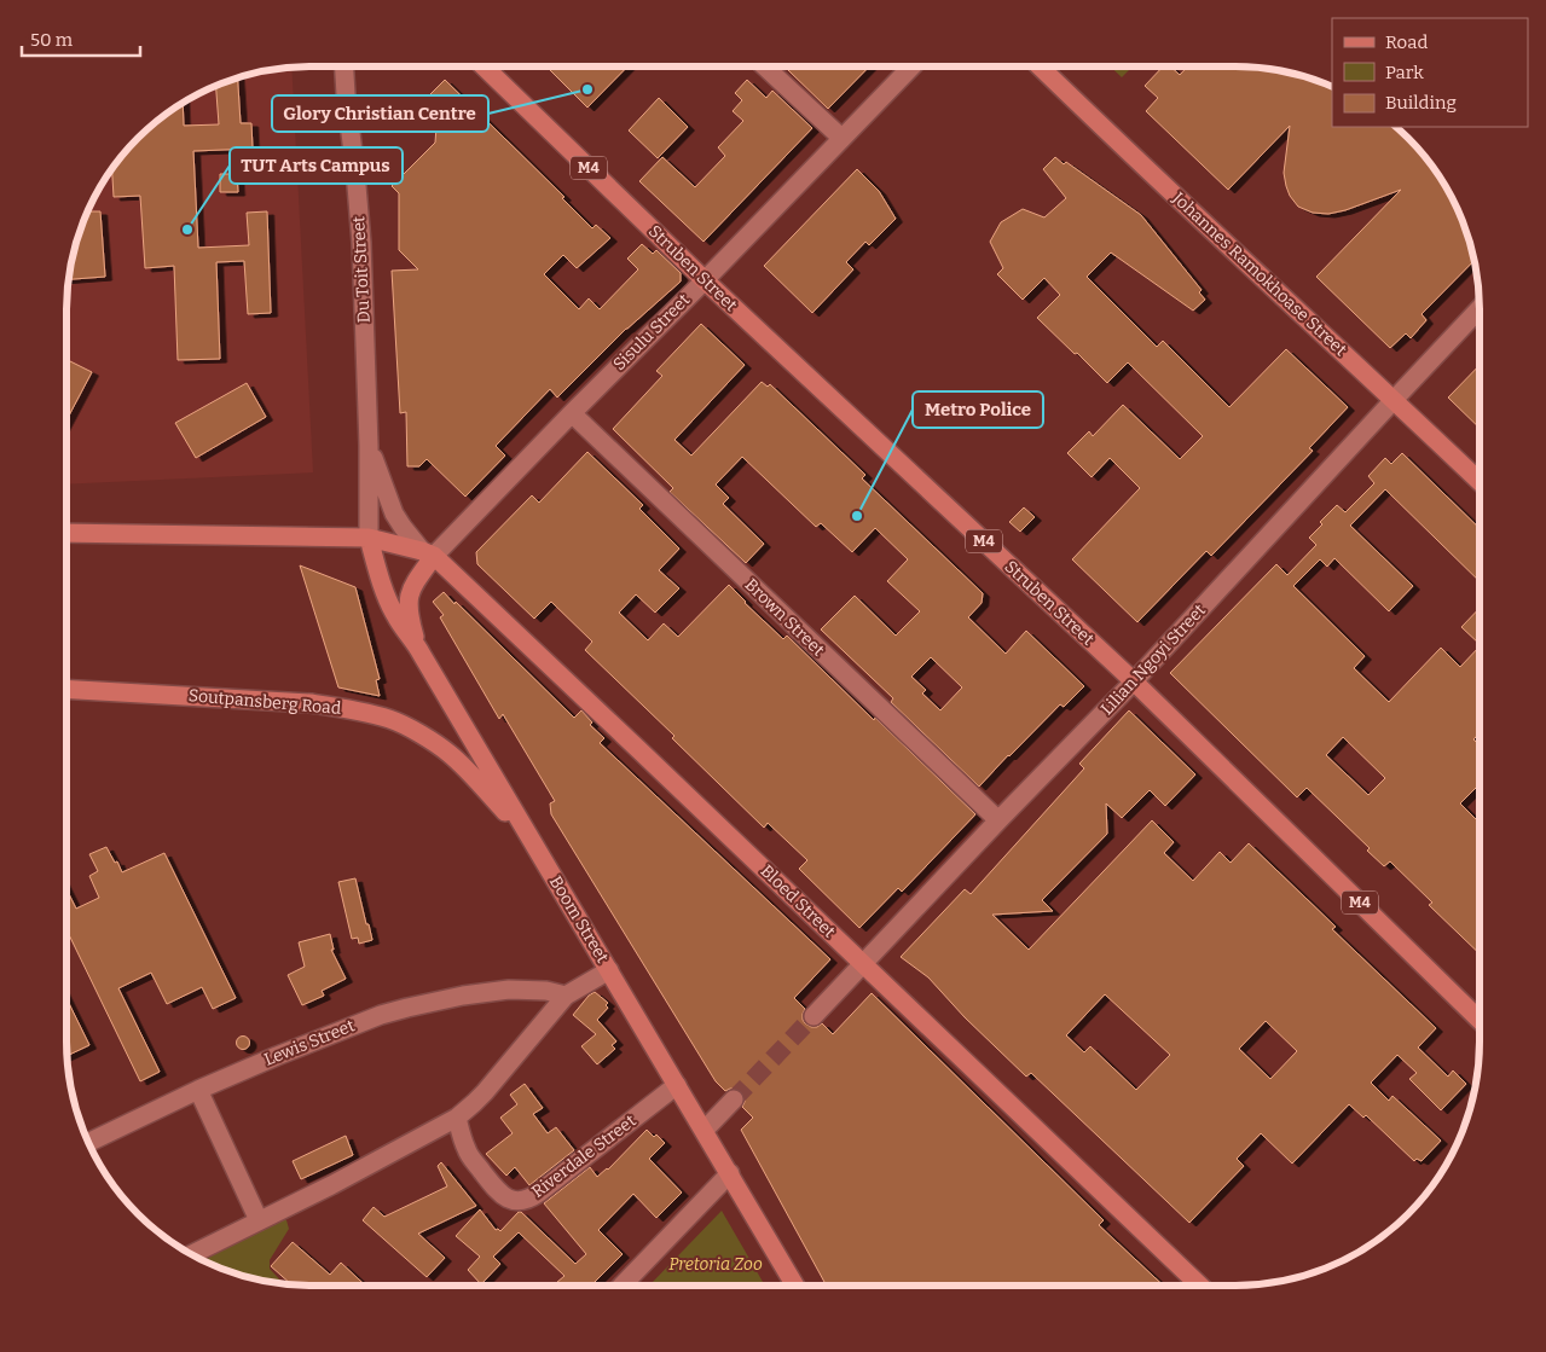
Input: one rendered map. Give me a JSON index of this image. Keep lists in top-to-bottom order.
{
  "streets": {
    "main road": [
      "M4",
      "Struben Street",
      "Johannes Ramokhoase Street",
      "Soutpansberg Road",
      "Bloed Street",
      "Boom Street"
    ],
    "street": [
      "Du Toit Street",
      "Sisulu Street",
      "Brown Street",
      "Lilian Ngoyi Street",
      "Lewis Street",
      "Riverdale Street"
    ]
  },
  "crossings": [
    ["Struben Street", "Sisulu Street"],
    ["Struben Street", "Lilian Ngoyi Street"],
    ["Du Toit Street", "Sisulu Street"],
    ["Du Toit Street", "Bloed Street"],
    ["Du Toit Street", "Boom Street"],
    ["Johannes Ramokhoase Street", "Lilian Ngoyi Street"],
    ["Sisulu Street", "Brown Street"],
    ["Sisulu Street", "Bloed Street"],
    ["Brown Street", "Lilian Ngoyi Street"],
    ["Lilian Ngoyi Street", "Bloed Street"],
    ["Soutpansberg Road", "Boom Street"],
    ["Bloed Street", "Boom Street"],
    ["Boom Street", "Riverdale Street"]
  ],
  "parks": ["Pretoria Zoo"],
  "places": ["Glory Christian Centre", "TUT Arts Campus", "Metro Police"],
  "legend": ["Road", "Park", "Building"],
  "scale_bar": "50 m"
}
